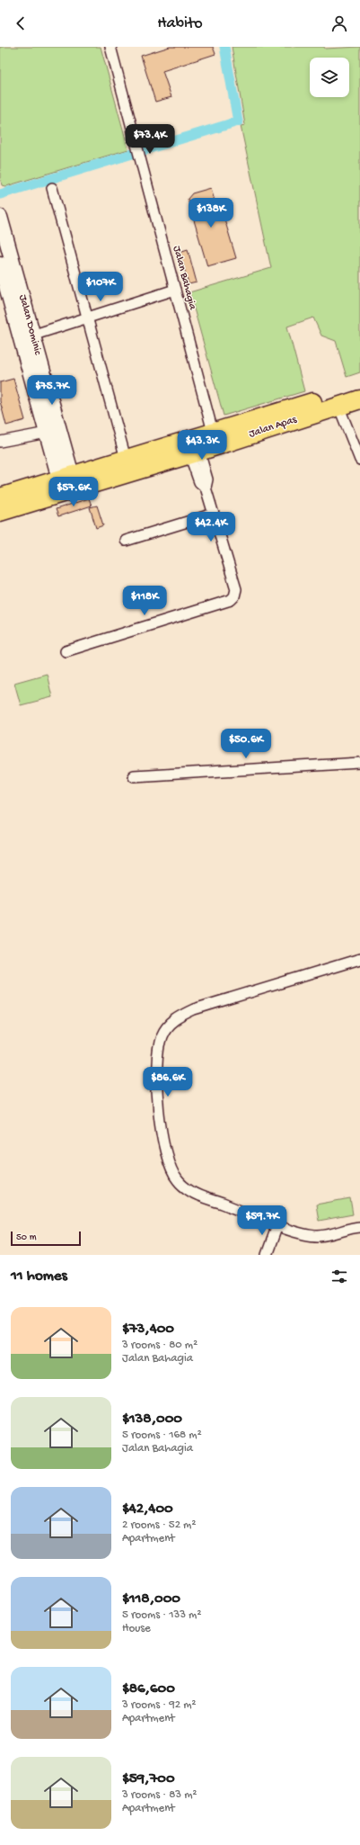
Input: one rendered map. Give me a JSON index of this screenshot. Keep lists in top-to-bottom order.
{
  "streets": {
    "highway": ["Jalan Apas"],
    "street": ["Jalan Bahagia", "Jalan Dominic"]
  },
  "crossings": [
    ["Jalan Bahagia", "Jalan Apas"],
    ["Jalan Dominic", "Jalan Apas"]
  ],
  "scale_bar": "50 m",
  "page": {
    "header": "Habito",
    "price": [
      "$73.4K",
      "$138K",
      "$107K",
      "$75.7K",
      "$43.3K",
      "$57.6K",
      "$42.4K",
      "$118K",
      "$50.6K",
      "$86.6K",
      "$59.7K"
    ],
    "scale": "50 m",
    "heading": "11 homes",
    "list": [
      {
        "name": "$73,400",
        "note": "3 rooms · 80 m² · Jalan Bahagia"
      },
      {
        "name": "$138,000",
        "note": "5 rooms · 168 m² · Jalan Bahagia"
      },
      {
        "name": "$42,400",
        "note": "2 rooms · 52 m² · Apartment"
      },
      {
        "name": "$118,000",
        "note": "5 rooms · 133 m² · House"
      },
      {
        "name": "$86,600",
        "note": "3 rooms · 92 m² · Apartment"
      },
      {
        "name": "$59,700",
        "note": "3 rooms · 83 m² · Apartment"
      }
    ]
  }
}
